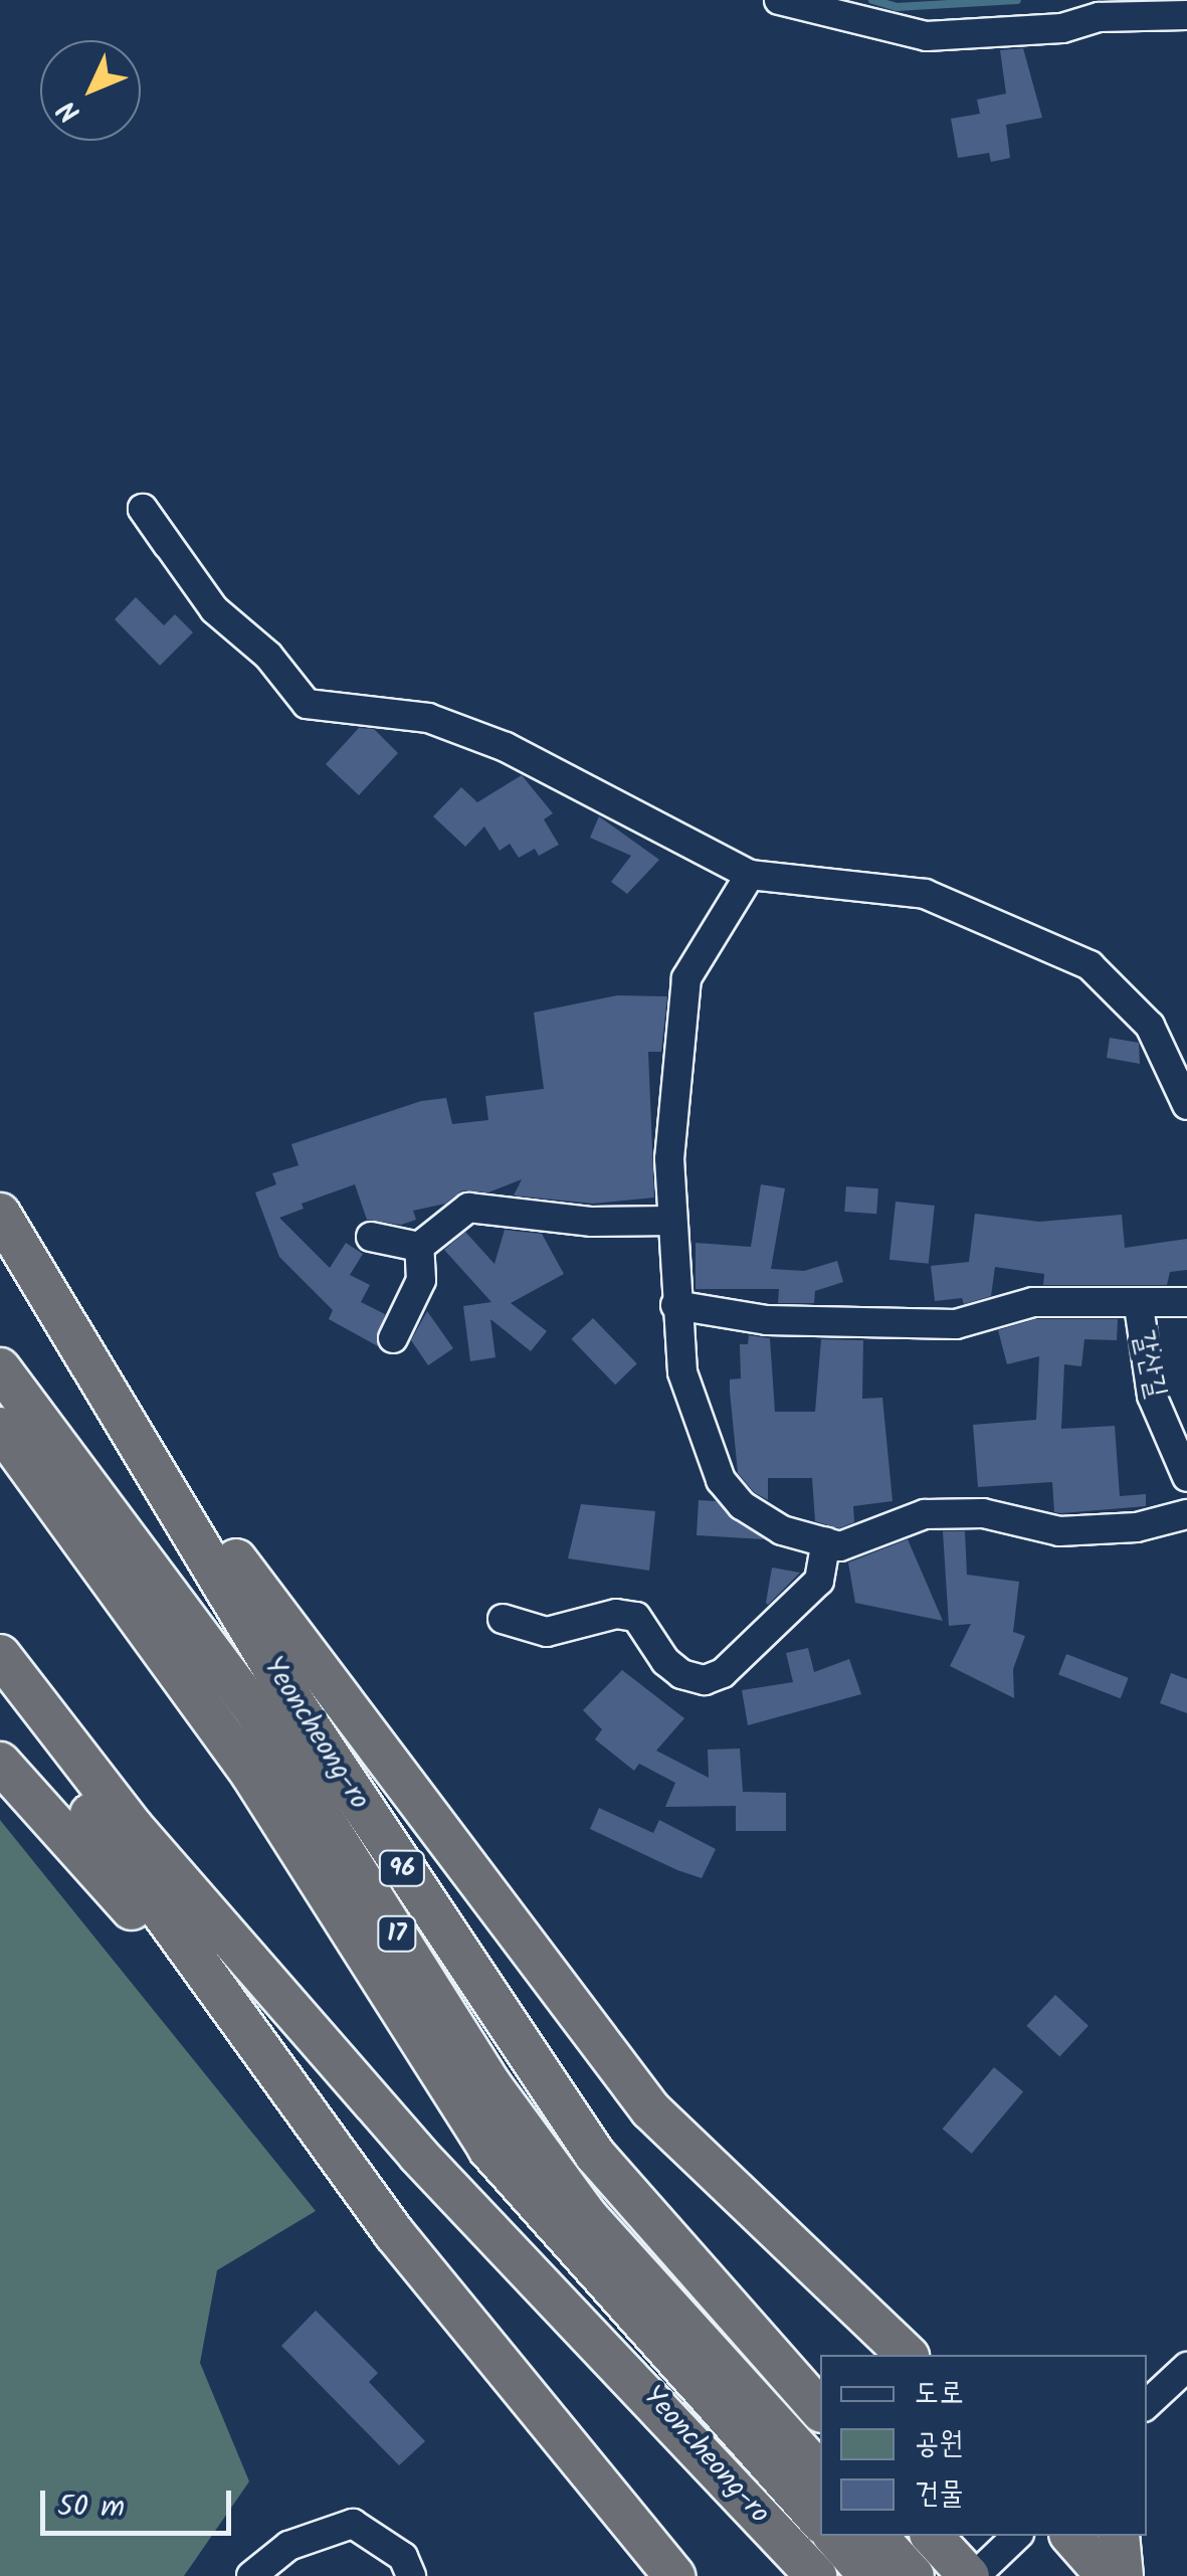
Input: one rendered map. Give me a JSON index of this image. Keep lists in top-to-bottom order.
{
  "streets": {
    "highway": ["Yeoncheong-ro", "96", "17"],
    "street": ["갈산길"]
  },
  "legend": ["도로", "공원", "건물"],
  "scale_bar": "50 m",
  "north": "bottom left"
}
